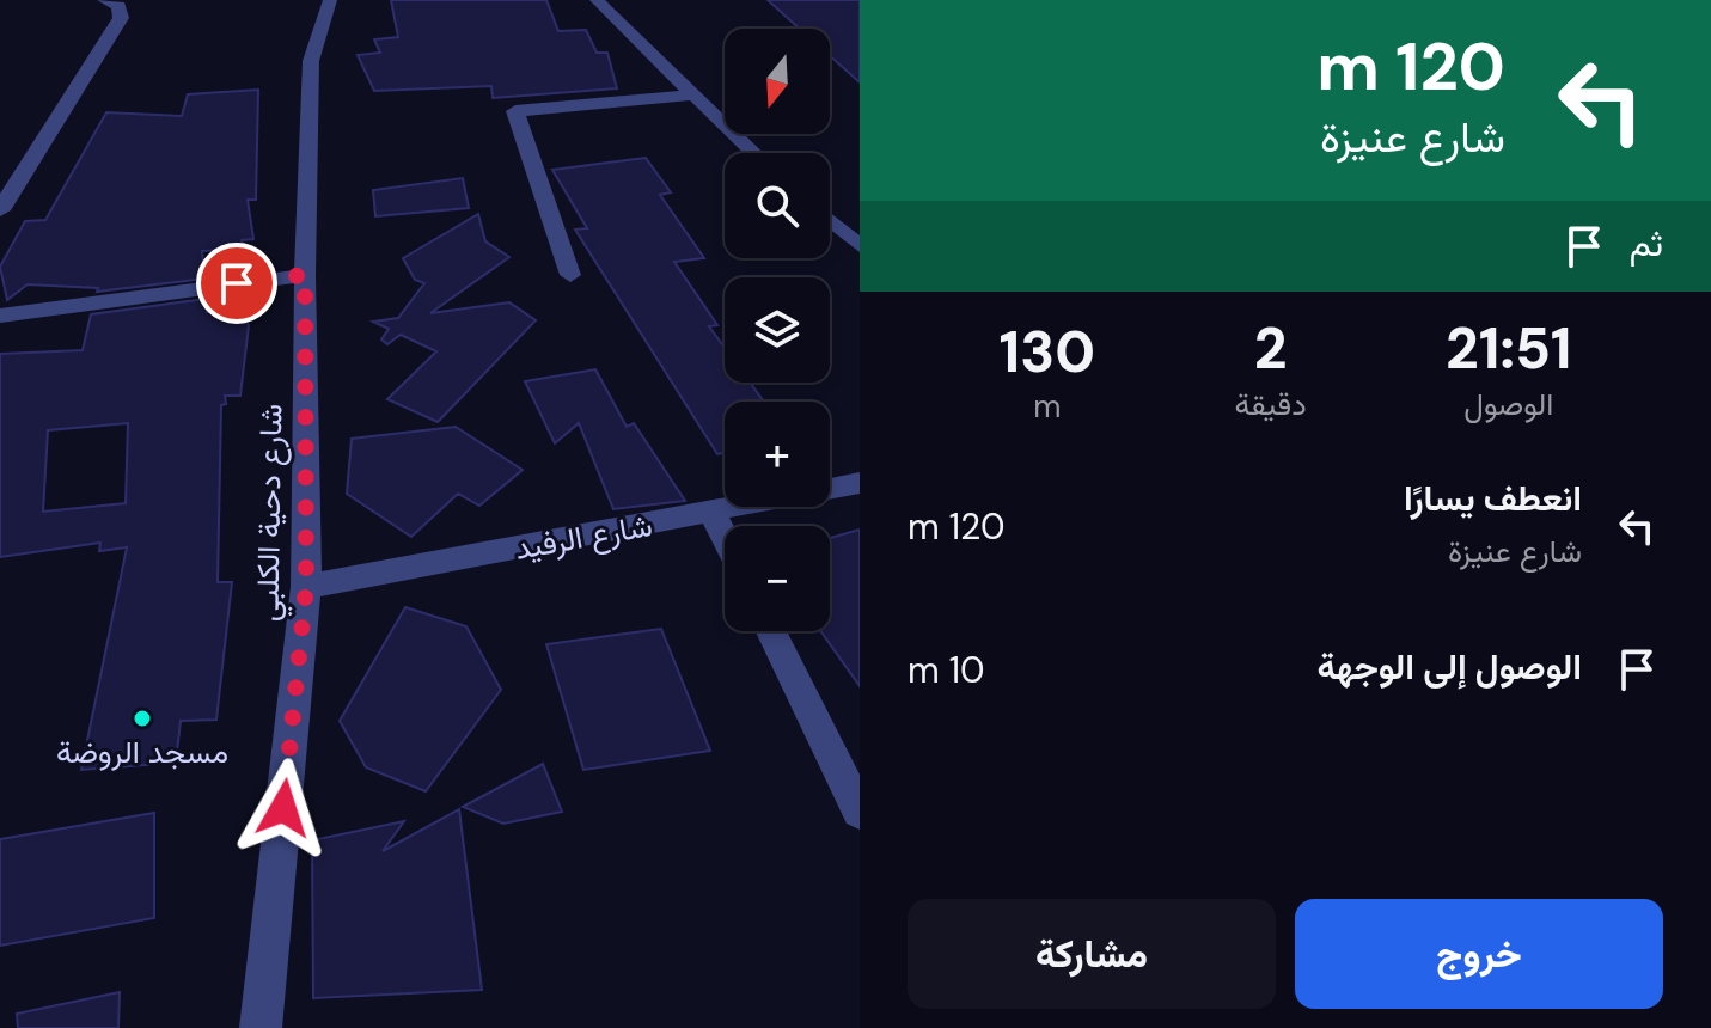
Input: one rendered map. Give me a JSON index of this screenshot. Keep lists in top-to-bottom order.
{
  "streets": {
    "street": ["شارع دحية الكلبي", "شارع الرفيد"]
  },
  "crossings": [
    ["شارع دحية الكلبي", "شارع الرفيد"]
  ],
  "places": ["مسجد الروضة"],
  "north": "bottom",
  "page": {
    "turn": ["120 m", "شارع عنيزة"],
    "map_buttons": ["+", "−"],
    "then": "ثم",
    "eta": [
      "21:51",
      "الوصول",
      "2",
      "دقيقة",
      "130",
      "m"
    ],
    "list": [
      {
        "name": "انعطف يسارًا",
        "note": "شارع عنيزة",
        "value": "120 m"
      },
      {
        "name": "الوصول إلى الوجهة",
        "value": "10 m"
      }
    ],
    "buttons": ["خروج", "مشاركة"]
  }
}
